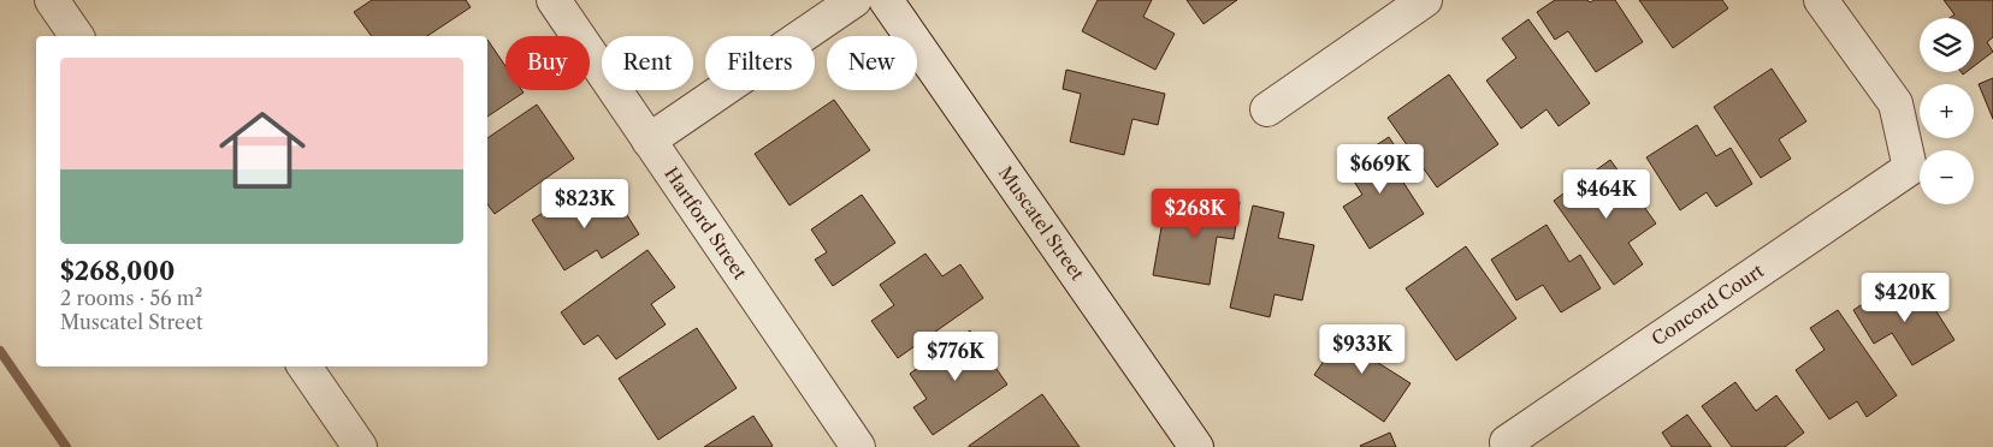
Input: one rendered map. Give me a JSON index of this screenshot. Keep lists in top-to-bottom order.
{
  "streets": {
    "street": ["Hartford Street", "Muscatel Street", "Concord Court"]
  },
  "page": {
    "map_buttons": ["+", "−"],
    "chip": [
      "Buy",
      "Rent",
      "Filters",
      "New"
    ],
    "list": [
      {
        "name": "$268,000",
        "note": "2 rooms · 56 m² · Muscatel Street"
      }
    ],
    "price": [
      "$669K",
      "$464K",
      "$823K",
      "$268K",
      "$420K",
      "$933K",
      "$776K"
    ]
  }
}
